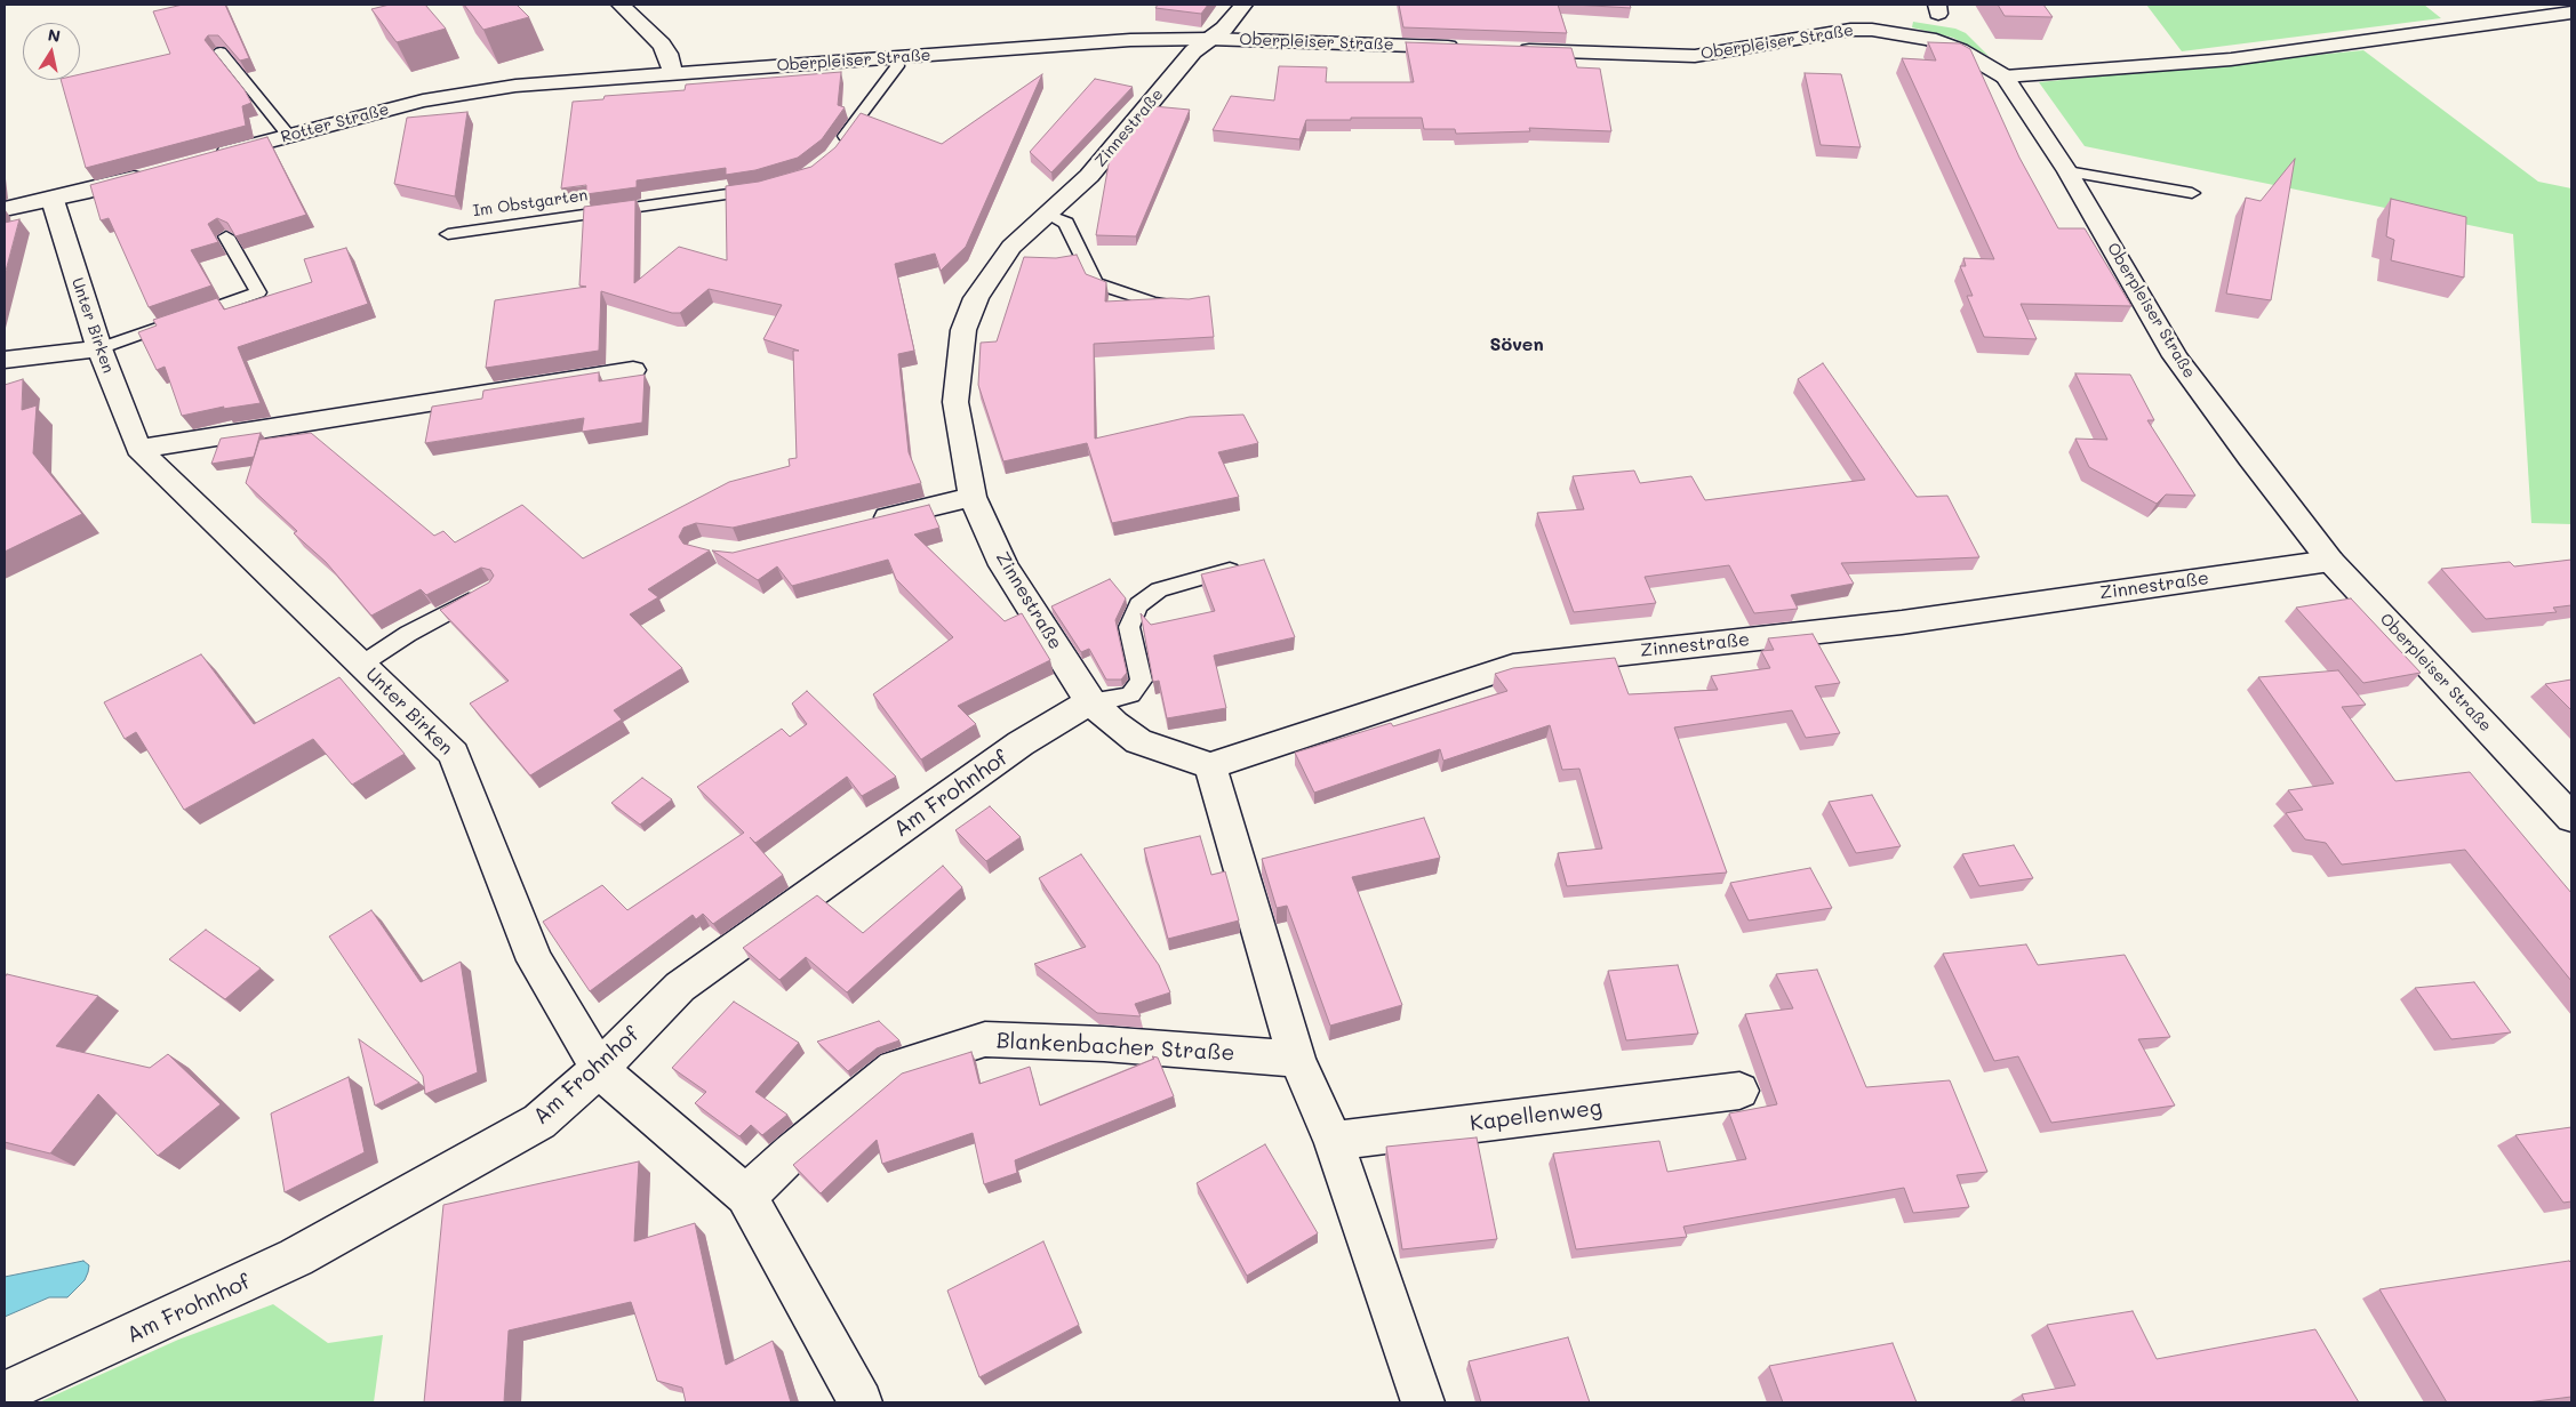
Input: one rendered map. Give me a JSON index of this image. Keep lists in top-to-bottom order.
{
  "streets": {
    "street": [
      "Oberpleiser Straße",
      "Rotter Straße",
      "Zinnestraße",
      "Unter Birken",
      "Am Frohnhof",
      "Blankenbacher Straße",
      "Kapellenweg"
    ],
    "lane": ["Im Obstgarten"]
  },
  "crossings": [
    ["Oberpleiser Straße", "Rotter Straße"],
    ["Oberpleiser Straße", "Zinnestraße"],
    ["Zinnestraße", "Am Frohnhof"],
    ["Unter Birken", "Am Frohnhof"]
  ],
  "districts": ["Söven"],
  "north": "top"
}
